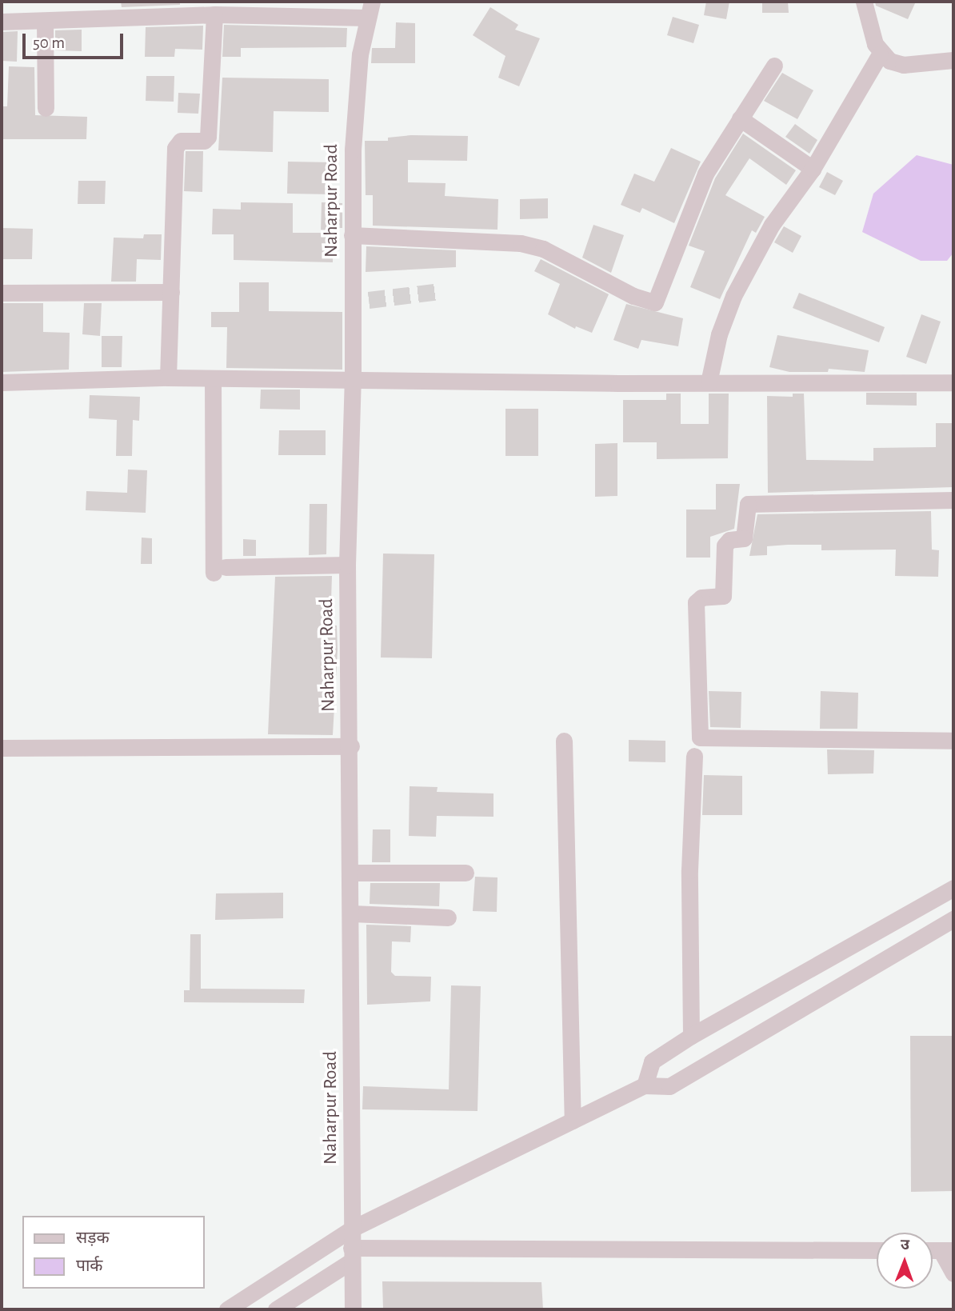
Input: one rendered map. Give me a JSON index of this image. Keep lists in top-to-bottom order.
{
  "streets": {
    "street": ["Naharpur Road"]
  },
  "legend": ["सड़क", "पार्क"],
  "scale_bar": "50 m",
  "north": "top"
}
